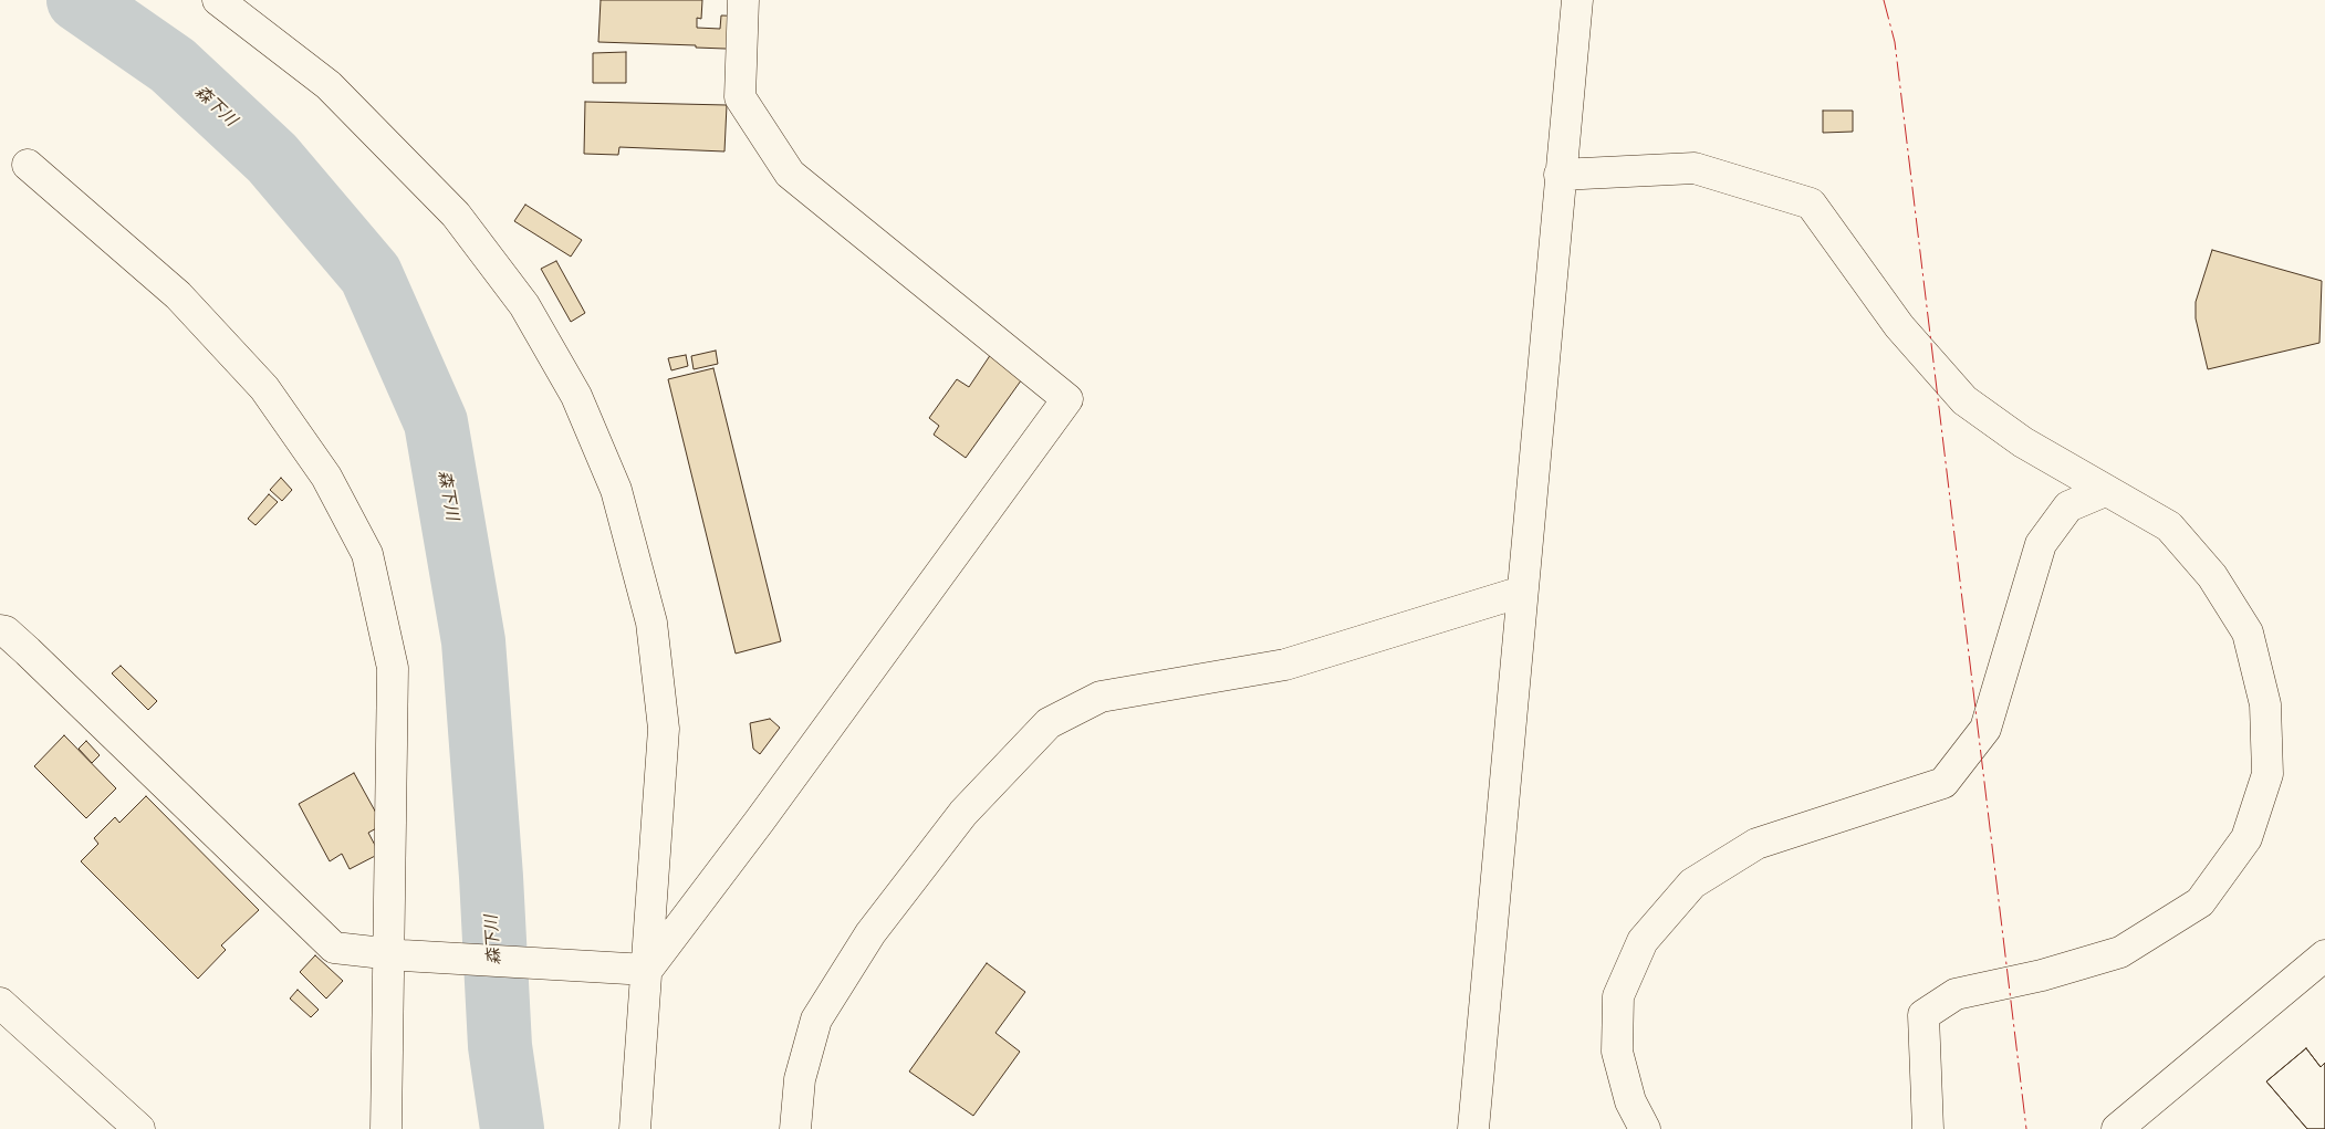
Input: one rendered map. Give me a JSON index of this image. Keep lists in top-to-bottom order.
{
  "water": ["森下川"]
}
